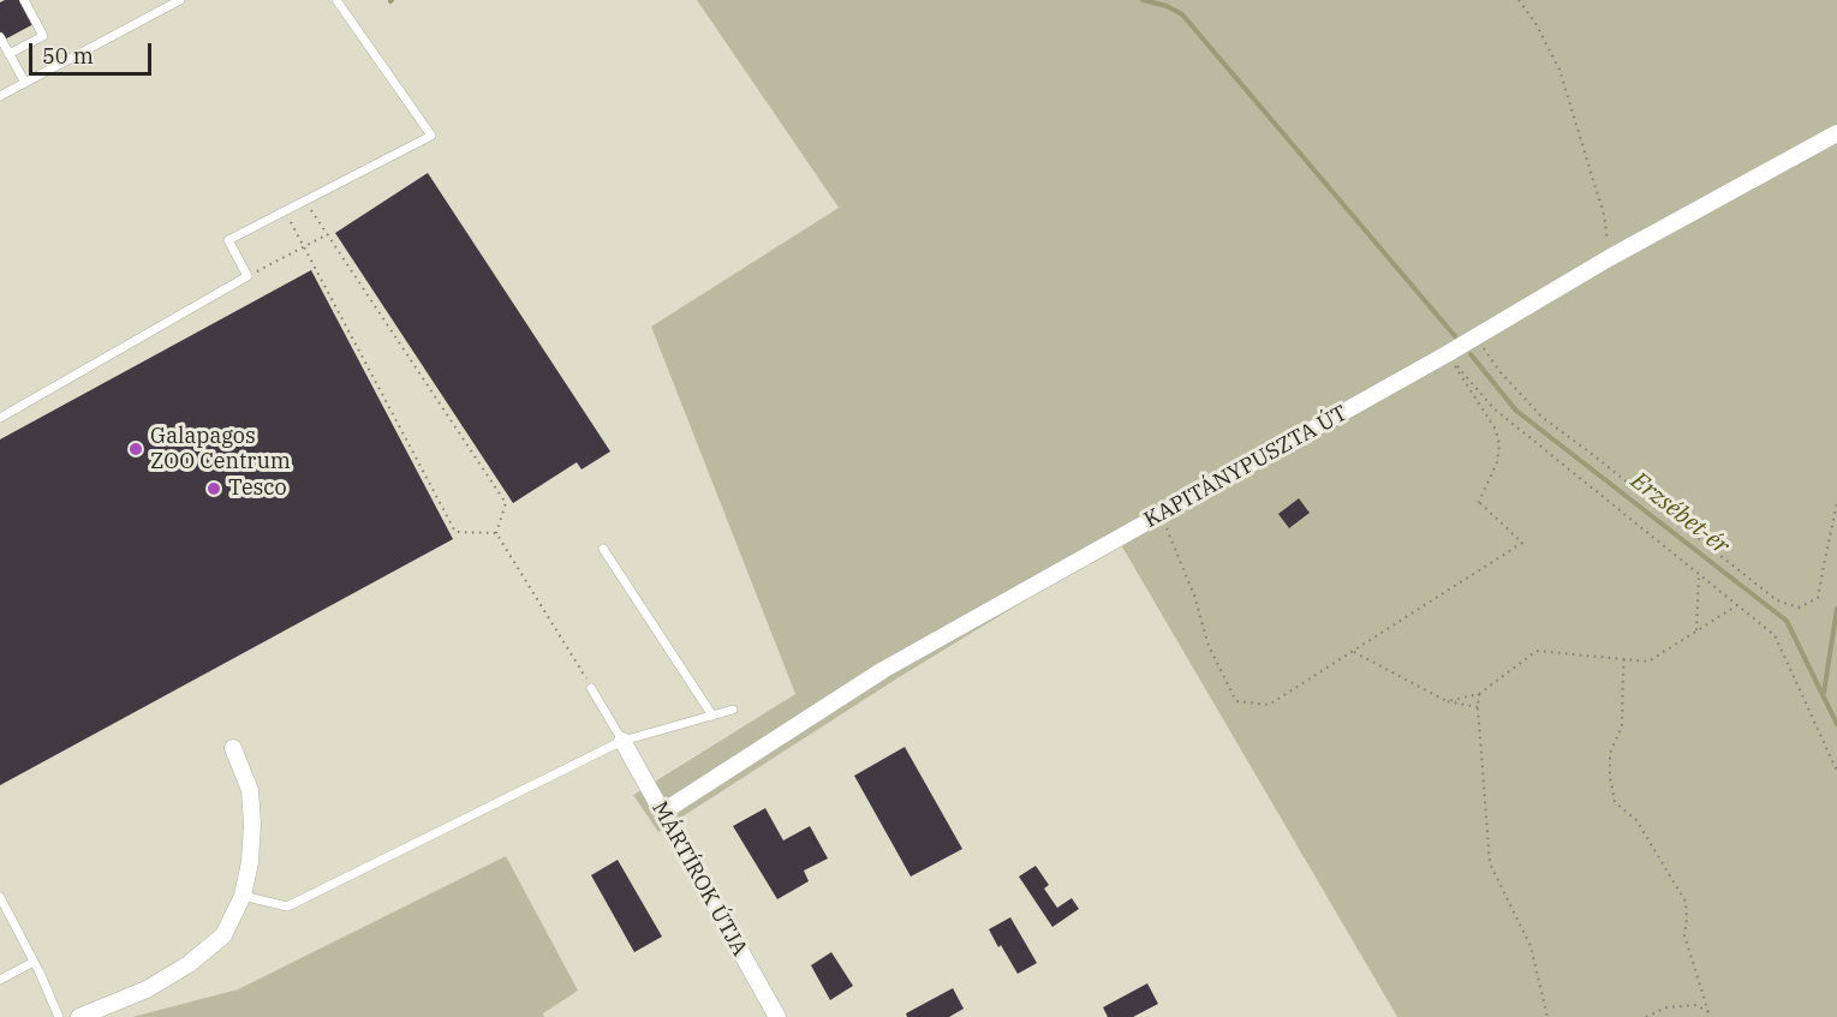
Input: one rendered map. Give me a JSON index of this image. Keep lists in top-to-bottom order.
{
  "streets": {
    "street": ["KAPITÁNYPUSZTA ÚT", "MÁRTÍROK ÚTJA"]
  },
  "crossings": [
    ["KAPITÁNYPUSZTA ÚT", "MÁRTÍROK ÚTJA"]
  ],
  "water": ["Erzsébet-ér"],
  "places": ["Galapagos ZOO Centrum", "Tesco"],
  "scale_bar": "50 m"
}
